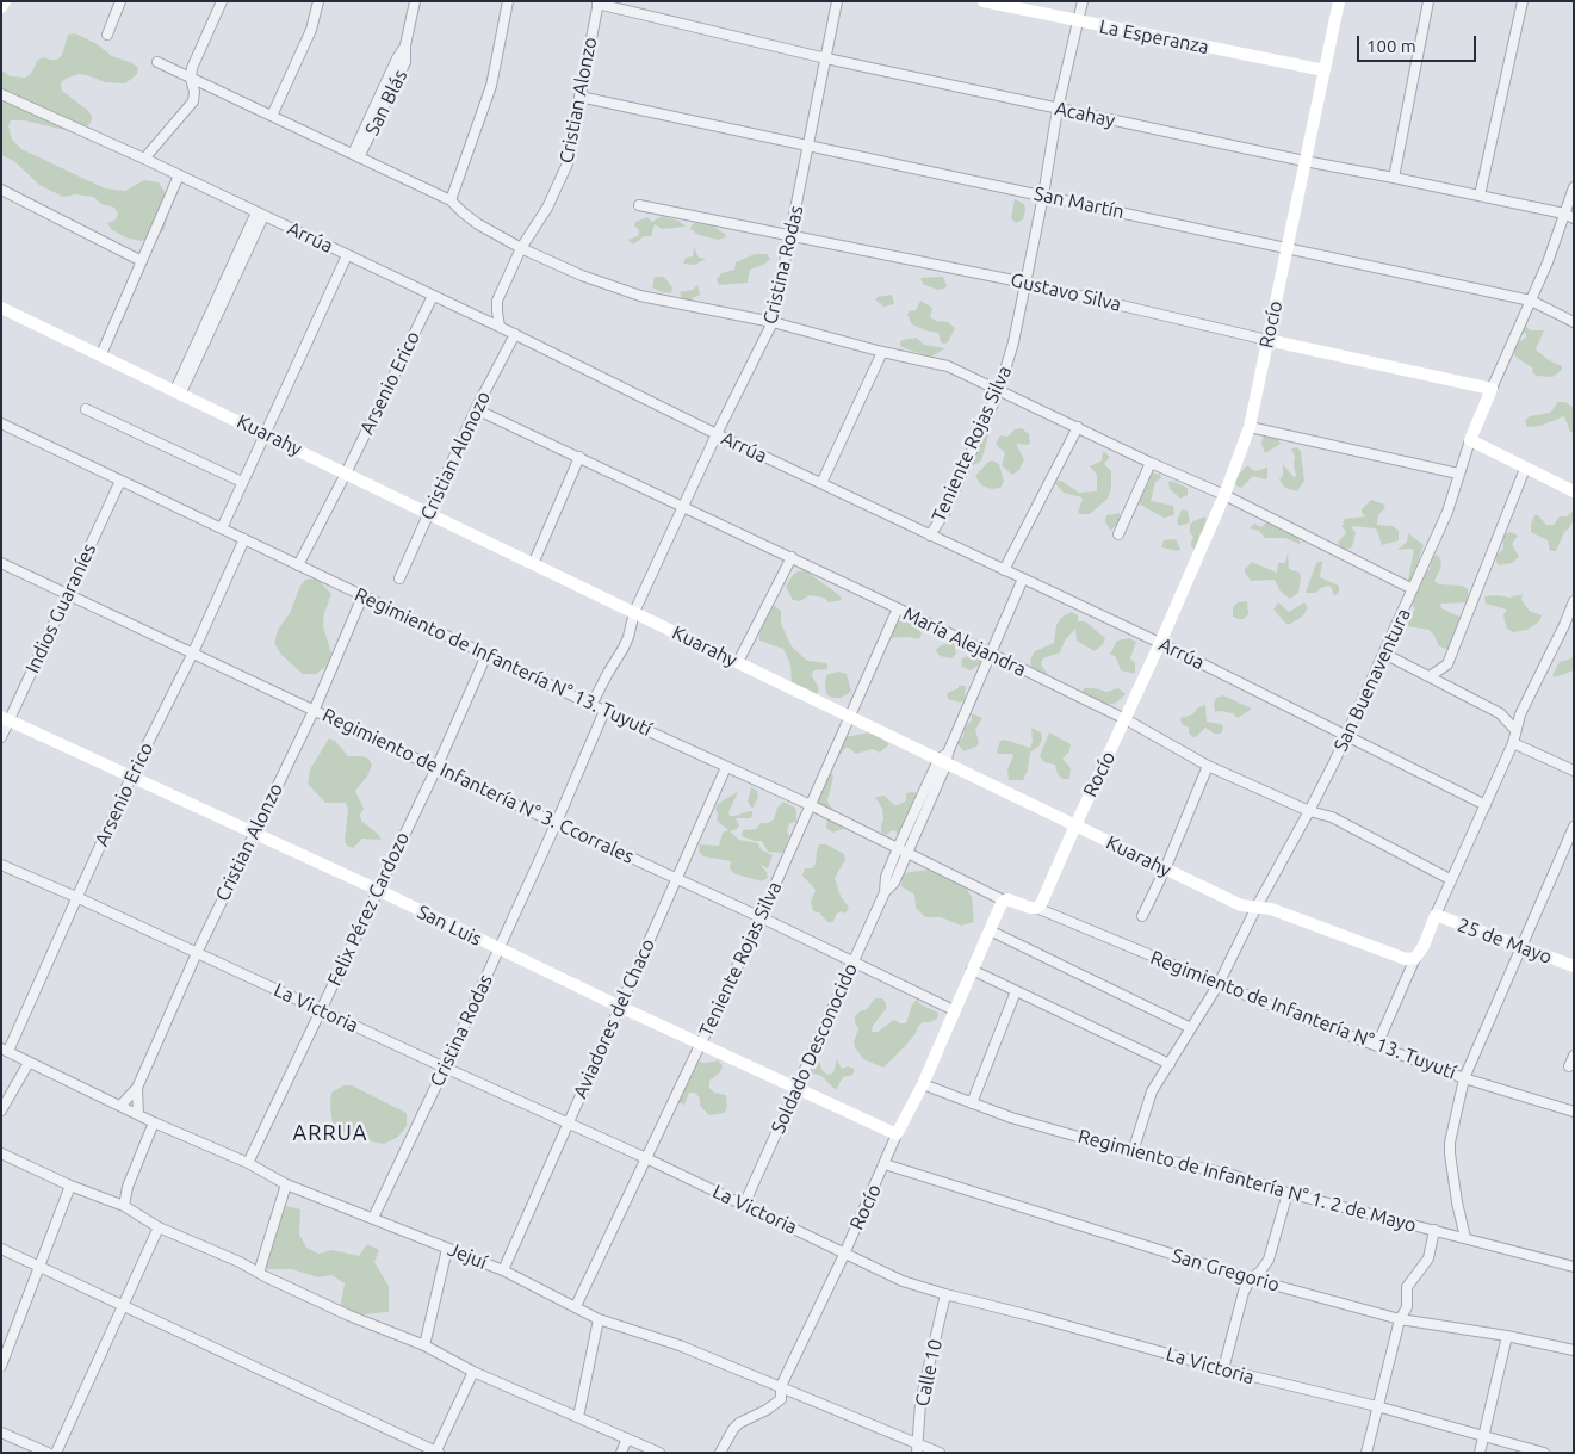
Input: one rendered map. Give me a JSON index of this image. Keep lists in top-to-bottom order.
{
  "streets": {
    "street": [
      "La Esperanza",
      "Cristian Alonzo",
      "San Blás",
      "Acahay",
      "San Martín",
      "Arrúa",
      "Cristina Rodas",
      "Gustavo Silva",
      "Rocío",
      "Arsenio Erico",
      "Kuarahy",
      "Teniente Rojas Silva",
      "Cristian Alonozo",
      "Indios Guaraníes",
      "María Alejandra",
      "Regimiento de Infantería N° 13. Tuyutí",
      "San Buenaventura",
      "Regimiento de Infantería N° 3. Ccorrales",
      "Felix Pérez Cardozo",
      "San Luis",
      "25 de Mayo",
      "La Victoria",
      "Aviadores del Chaco",
      "Soldado Desconocido",
      "Regimiento de Infantería N° 1. 2 de Mayo",
      "Jejuí",
      "San Gregorio",
      "Calle 10"
    ]
  },
  "crossings": [
    ["La Esperanza", "Rocío"],
    ["La Esperanza", "Teniente Rojas Silva"],
    ["Cristian Alonzo", "Acahay"],
    ["Cristian Alonzo", "San Martín"],
    ["Cristian Alonzo", "Arrúa"],
    ["Cristian Alonzo", "Regimiento de Infantería N° 13. Tuyutí"],
    ["Cristian Alonzo", "Regimiento de Infantería N° 3. Ccorrales"],
    ["Cristian Alonzo", "San Luis"],
    ["Cristian Alonzo", "La Victoria"],
    ["Cristian Alonzo", "Jejuí"],
    ["Acahay", "Cristina Rodas"],
    ["Acahay", "Rocío"],
    ["Acahay", "Teniente Rojas Silva"],
    ["Acahay", "San Buenaventura"],
    ["San Martín", "Cristina Rodas"],
    ["San Martín", "Rocío"],
    ["San Martín", "Teniente Rojas Silva"],
    ["San Martín", "San Buenaventura"],
    ["Arrúa", "Cristina Rodas"],
    ["Arrúa", "Rocío"],
    ["Arrúa", "Arsenio Erico"],
    ["Arrúa", "Teniente Rojas Silva"],
    ["Arrúa", "Cristian Alonozo"],
    ["Arrúa", "San Buenaventura"],
    ["Arrúa", "Soldado Desconocido"],
    ["Cristina Rodas", "Gustavo Silva"],
    ["Cristina Rodas", "Kuarahy"],
    ["Cristina Rodas", "María Alejandra"],
    ["Cristina Rodas", "Regimiento de Infantería N° 13. Tuyutí"],
    ["Cristina Rodas", "Regimiento de Infantería N° 3. Ccorrales"],
    ["Cristina Rodas", "San Luis"],
    ["Cristina Rodas", "La Victoria"],
    ["Cristina Rodas", "Jejuí"],
    ["Gustavo Silva", "Rocío"],
    ["Gustavo Silva", "Teniente Rojas Silva"],
    ["Gustavo Silva", "San Buenaventura"],
    ["Rocío", "Kuarahy"],
    ["Rocío", "María Alejandra"],
    ["Rocío", "Regimiento de Infantería N° 13. Tuyutí"],
    ["Rocío", "Regimiento de Infantería N° 3. Ccorrales"],
    ["Rocío", "San Luis"],
    ["Rocío", "La Victoria"],
    ["Rocío", "Regimiento de Infantería N° 1. 2 de Mayo"],
    ["Rocío", "Jejuí"],
    ["Rocío", "San Gregorio"],
    ["Arsenio Erico", "Kuarahy"],
    ["Arsenio Erico", "Regimiento de Infantería N° 13. Tuyutí"],
    ["Arsenio Erico", "Regimiento de Infantería N° 3. Ccorrales"],
    ["Arsenio Erico", "San Luis"],
    ["Arsenio Erico", "La Victoria"],
    ["Arsenio Erico", "Jejuí"],
    ["Kuarahy", "Teniente Rojas Silva"],
    ["Kuarahy", "Cristian Alonozo"],
    ["Kuarahy", "San Buenaventura"],
    ["Kuarahy", "Soldado Desconocido"],
    ["Teniente Rojas Silva", "María Alejandra"],
    ["Teniente Rojas Silva", "Regimiento de Infantería N° 13. Tuyutí"],
    ["Teniente Rojas Silva", "Regimiento de Infantería N° 3. Ccorrales"],
    ["Teniente Rojas Silva", "San Luis"],
    ["Teniente Rojas Silva", "La Victoria"],
    ["Teniente Rojas Silva", "Jejuí"],
    ["Cristian Alonozo", "María Alejandra"],
    ["Indios Guaraníes", "Regimiento de Infantería N° 13. Tuyutí"],
    ["Indios Guaraníes", "Regimiento de Infantería N° 3. Ccorrales"],
    ["Indios Guaraníes", "San Luis"],
    ["María Alejandra", "San Buenaventura"],
    ["María Alejandra", "Soldado Desconocido"],
    ["Regimiento de Infantería N° 13. Tuyutí", "San Buenaventura"],
    ["Regimiento de Infantería N° 13. Tuyutí", "Felix Pérez Cardozo"],
    ["Regimiento de Infantería N° 13. Tuyutí", "Aviadores del Chaco"],
    ["Regimiento de Infantería N° 13. Tuyutí", "Soldado Desconocido"],
    ["San Buenaventura", "Regimiento de Infantería N° 1. 2 de Mayo"],
    ["Regimiento de Infantería N° 3. Ccorrales", "Felix Pérez Cardozo"],
    ["Regimiento de Infantería N° 3. Ccorrales", "Aviadores del Chaco"],
    ["Regimiento de Infantería N° 3. Ccorrales", "Soldado Desconocido"],
    ["Felix Pérez Cardozo", "San Luis"],
    ["Felix Pérez Cardozo", "La Victoria"],
    ["Felix Pérez Cardozo", "Jejuí"],
    ["San Luis", "Aviadores del Chaco"],
    ["San Luis", "Soldado Desconocido"],
    ["La Victoria", "Aviadores del Chaco"],
    ["La Victoria", "Soldado Desconocido"],
    ["La Victoria", "Calle 10"],
    ["Aviadores del Chaco", "Jejuí"],
    ["Jejuí", "Calle 10"]
  ],
  "districts": ["ARRUA"],
  "scale_bar": "100 m"
}
